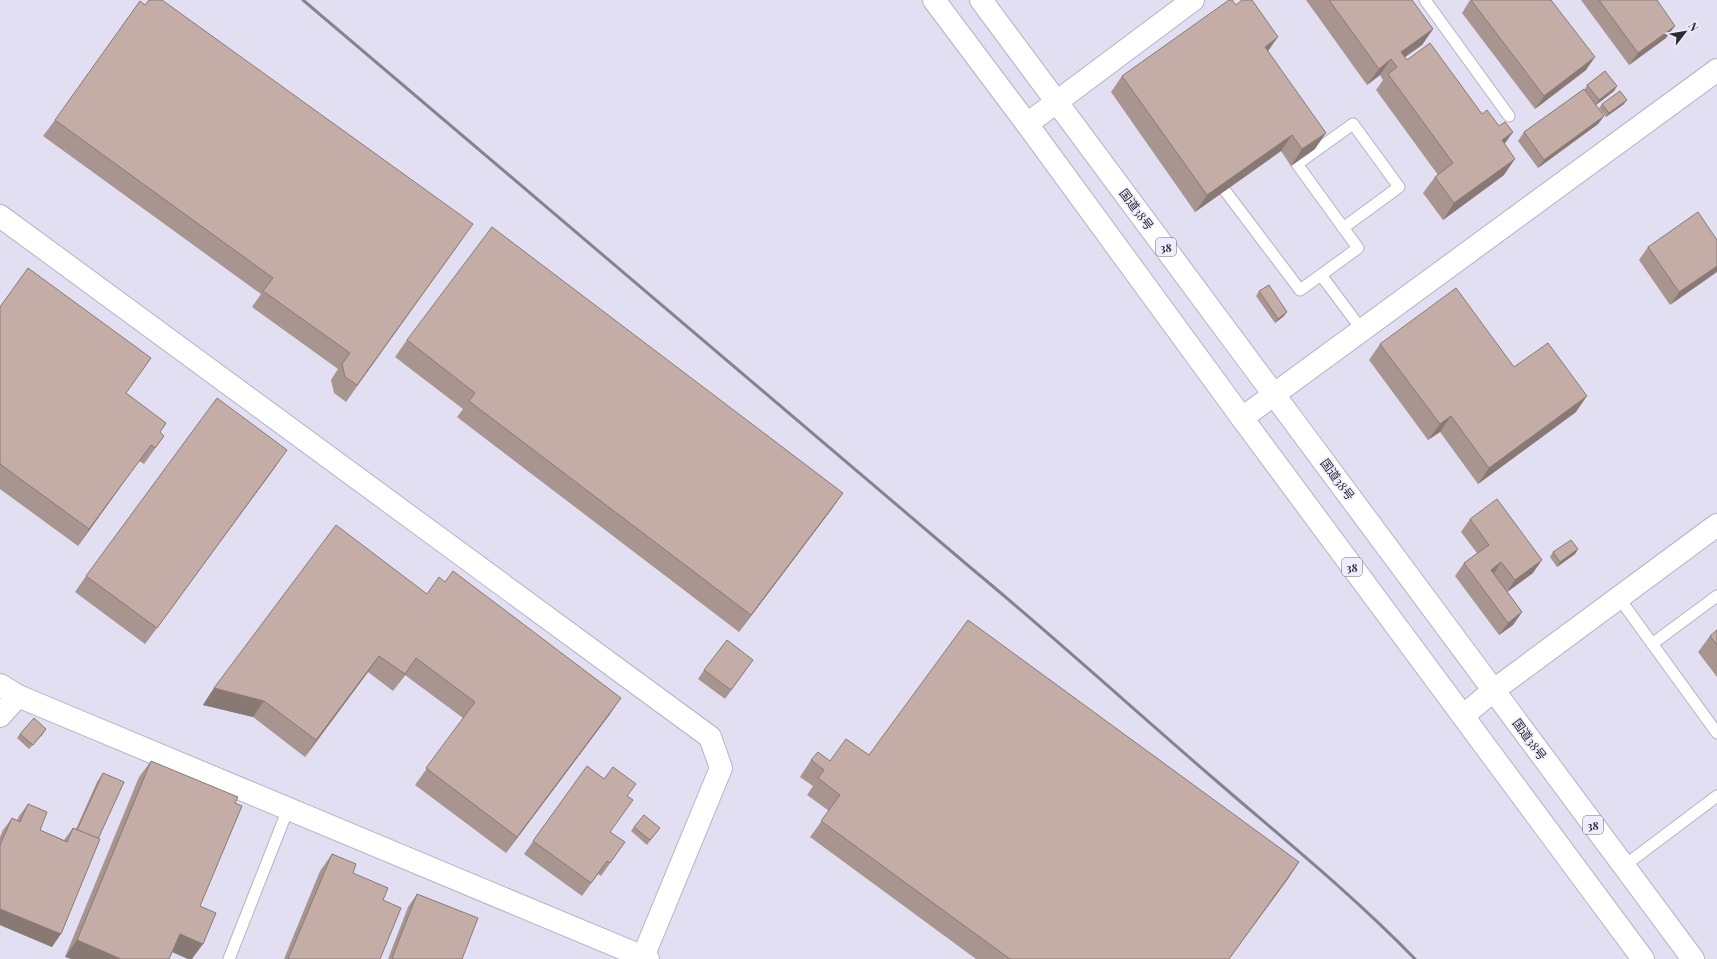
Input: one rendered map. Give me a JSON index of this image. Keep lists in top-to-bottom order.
{
  "streets": {
    "main road": ["国道38号", "38"]
  },
  "north": "top right"
}
